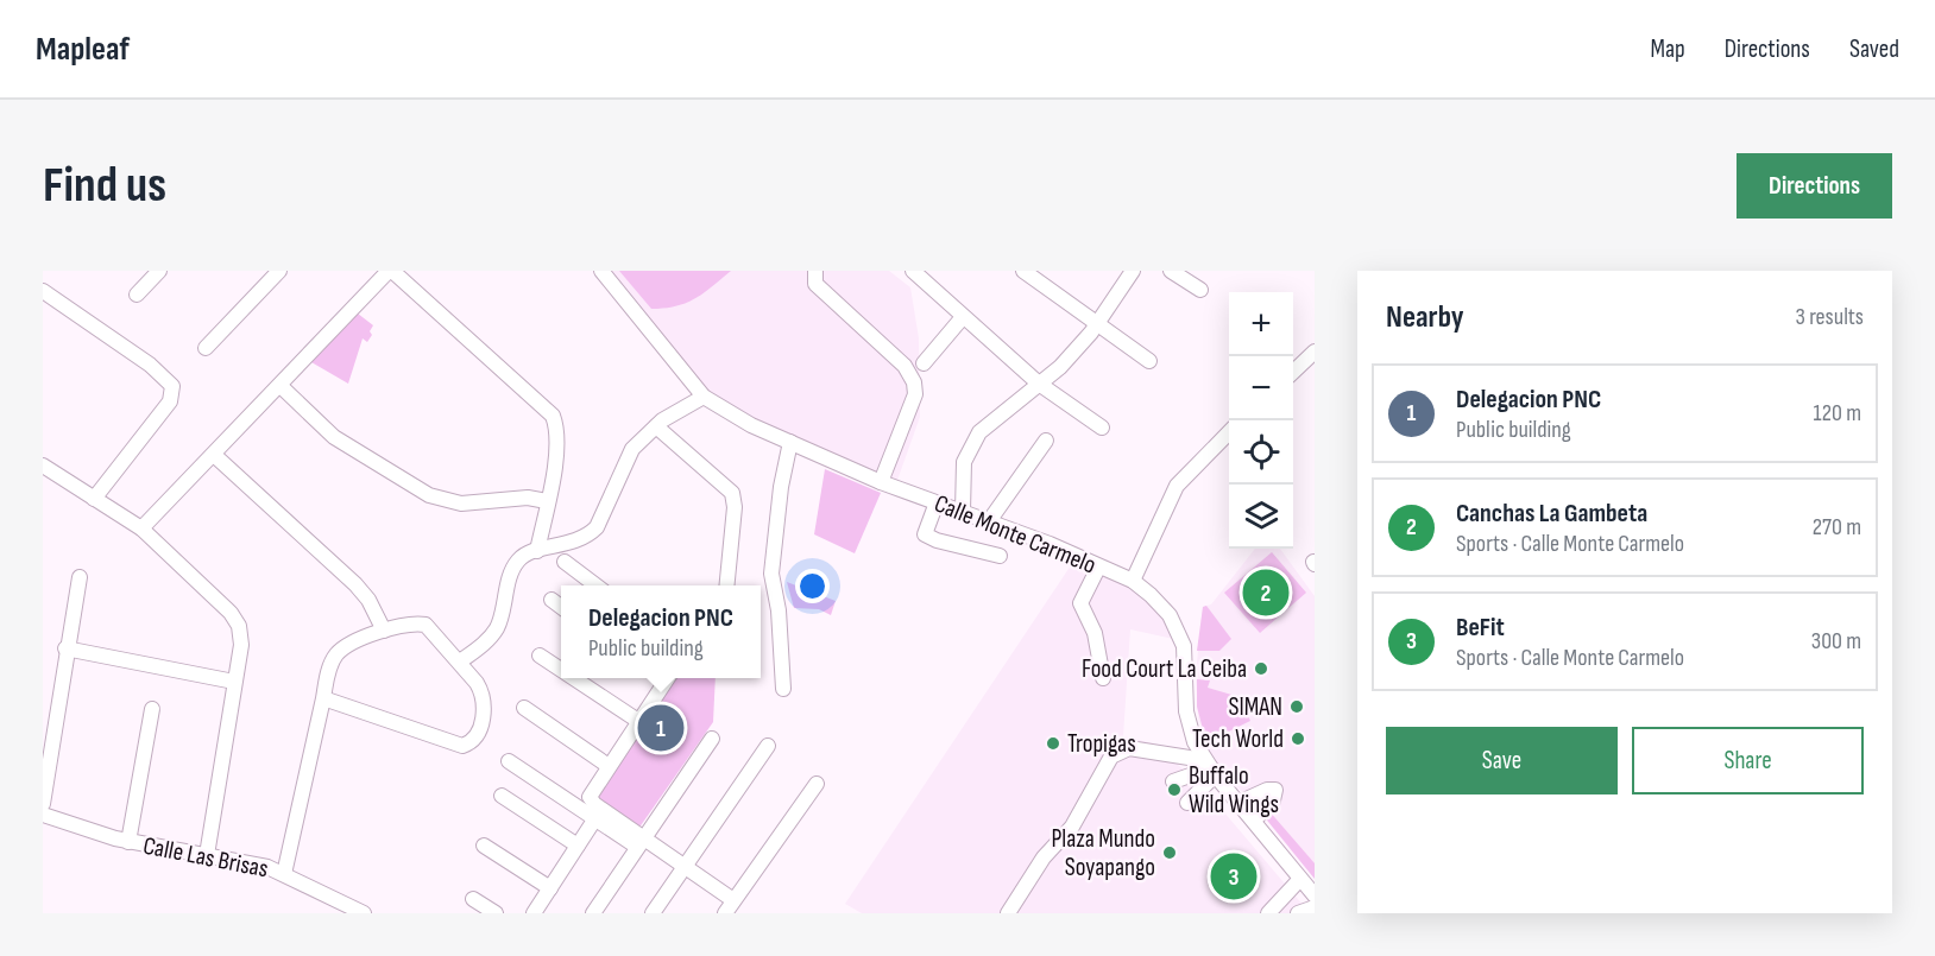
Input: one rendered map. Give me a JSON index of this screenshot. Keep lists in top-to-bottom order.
{
  "streets": {
    "street": ["Calle Monte Carmelo", "Calle Las Brisas"]
  },
  "places": [
    "Food Court La Ceiba",
    "SIMAN",
    "Tech World",
    "Tropigas",
    "Buffalo Wild Wings",
    "Plaza Mundo Soyapango"
  ],
  "page": {
    "header": "Mapleaf",
    "nav": ["Map", "Directions", "Saved"],
    "buttons": [
      "Directions",
      ["Save", "Share"]
    ],
    "title": "Find us",
    "heading": ["Nearby", "3 results"],
    "map_buttons": ["+", "−"],
    "list": [
      {
        "mark": "1",
        "name": "Delegacion PNC",
        "note": "Public building",
        "value": "120 m"
      },
      {
        "mark": "2",
        "name": "Canchas La Gambeta",
        "note": "Sports · Calle Monte Carmelo",
        "value": "270 m"
      },
      {
        "mark": "3",
        "name": "BeFit",
        "note": "Sports · Calle Monte Carmelo",
        "value": "300 m"
      }
    ],
    "pins": ["2", "1", "3"],
    "popup": ["Delegacion PNC", "Public building"]
  }
}
